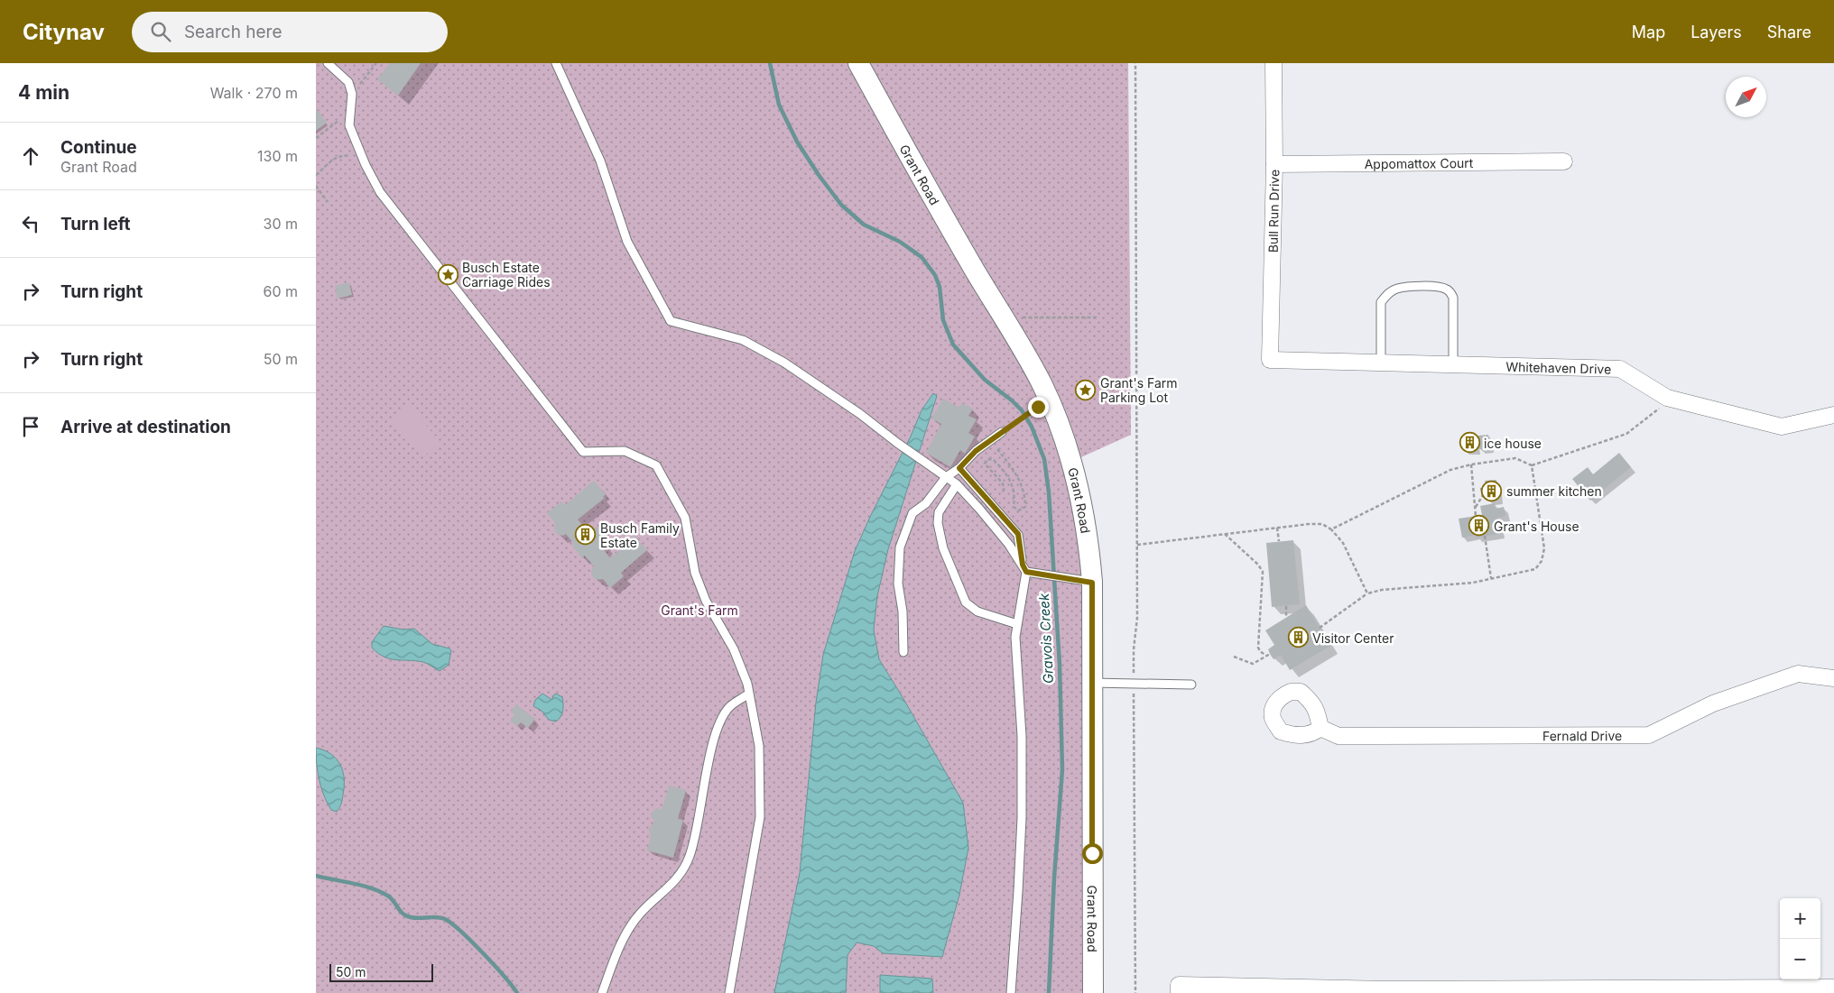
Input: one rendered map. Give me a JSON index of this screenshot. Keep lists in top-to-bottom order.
{
  "streets": {
    "street": [
      "Appomattox Court",
      "Grant Road",
      "Bull Run Drive",
      "Whitehaven Drive",
      "Fernald Drive"
    ]
  },
  "crossings": [
    ["Appomattox Court", "Bull Run Drive"],
    ["Bull Run Drive", "Whitehaven Drive"]
  ],
  "water": ["Gravois Creek"],
  "parks": ["Grant's Farm"],
  "places": {
    "place": ["Busch Estate Carriage Rides", "Grant's Farm Parking Lot"],
    "building": [
      "ice house",
      "summer kitchen",
      "Grant's House",
      "Busch Family Estate",
      "Visitor Center"
    ]
  },
  "scale_bar": "50 m",
  "north": "top right",
  "page": {
    "header": "Citynav",
    "search": "Search here",
    "nav": ["Map", "Layers", "Share"],
    "heading": ["4 min", "Walk · 270 m"],
    "list": [
      ["Continue", "Grant Road", "130 m"],
      ["Turn left", "30 m"],
      ["Turn right", "60 m"],
      ["Turn right", "50 m"],
      "Arrive at destination"
    ],
    "map_buttons": ["+", "−"],
    "scale": "50 m"
  }
}
